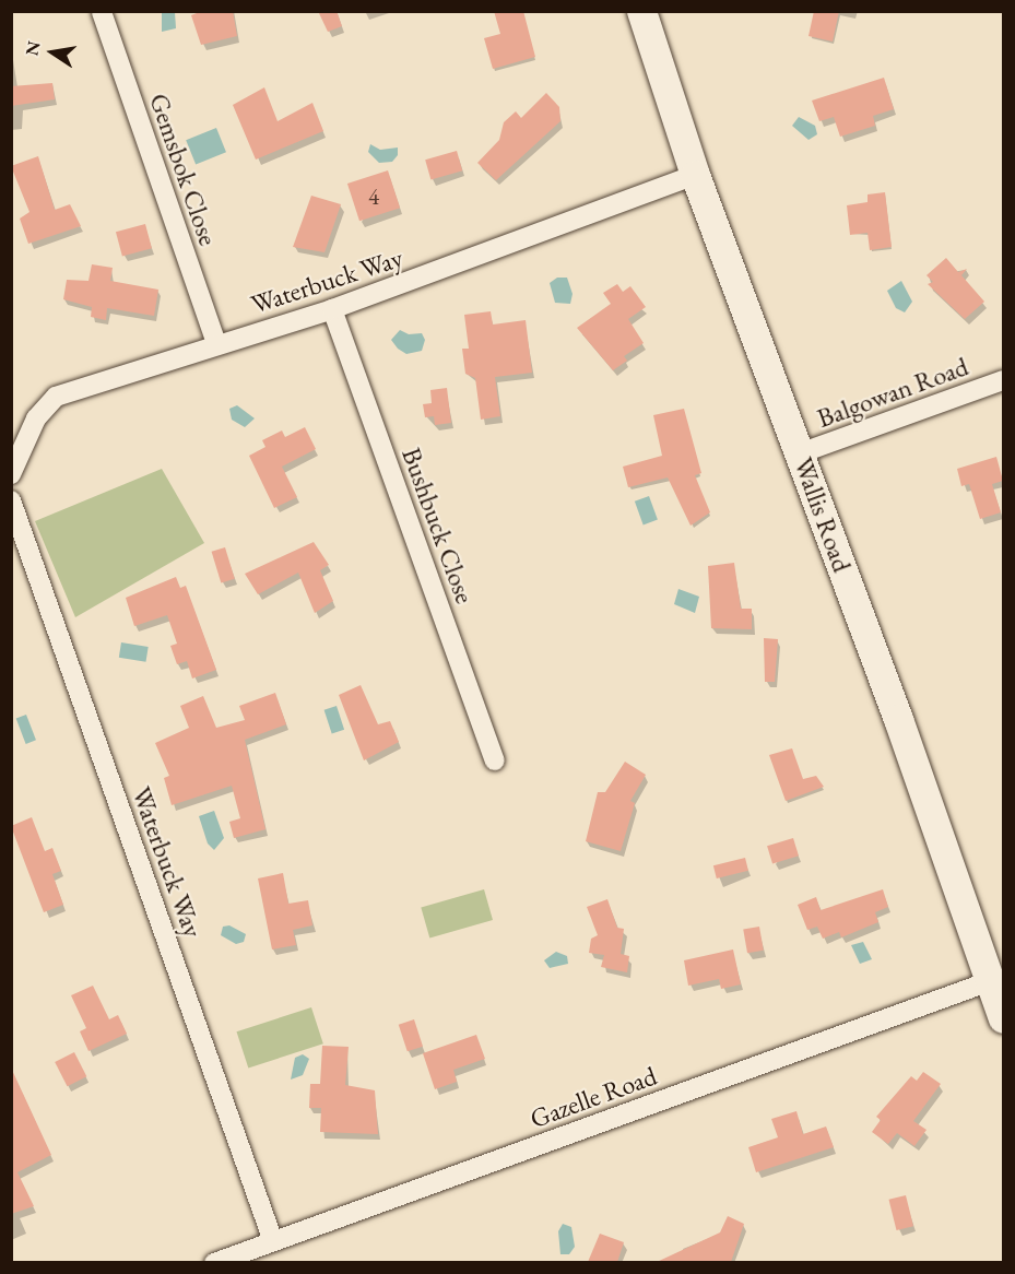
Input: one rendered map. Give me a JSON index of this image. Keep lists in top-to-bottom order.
{
  "streets": {
    "street": [
      "Gemsbok Close",
      "Waterbuck Way",
      "Balgowan Road",
      "Wallis Road",
      "Bushbuck Close",
      "Gazelle Road"
    ]
  },
  "crossings": [
    ["Gemsbok Close", "Waterbuck Way"],
    ["Waterbuck Way", "Wallis Road"],
    ["Waterbuck Way", "Bushbuck Close"],
    ["Waterbuck Way", "Gazelle Road"],
    ["Balgowan Road", "Wallis Road"],
    ["Wallis Road", "Gazelle Road"]
  ],
  "house_numbers": ["4"],
  "north": "left"
}
